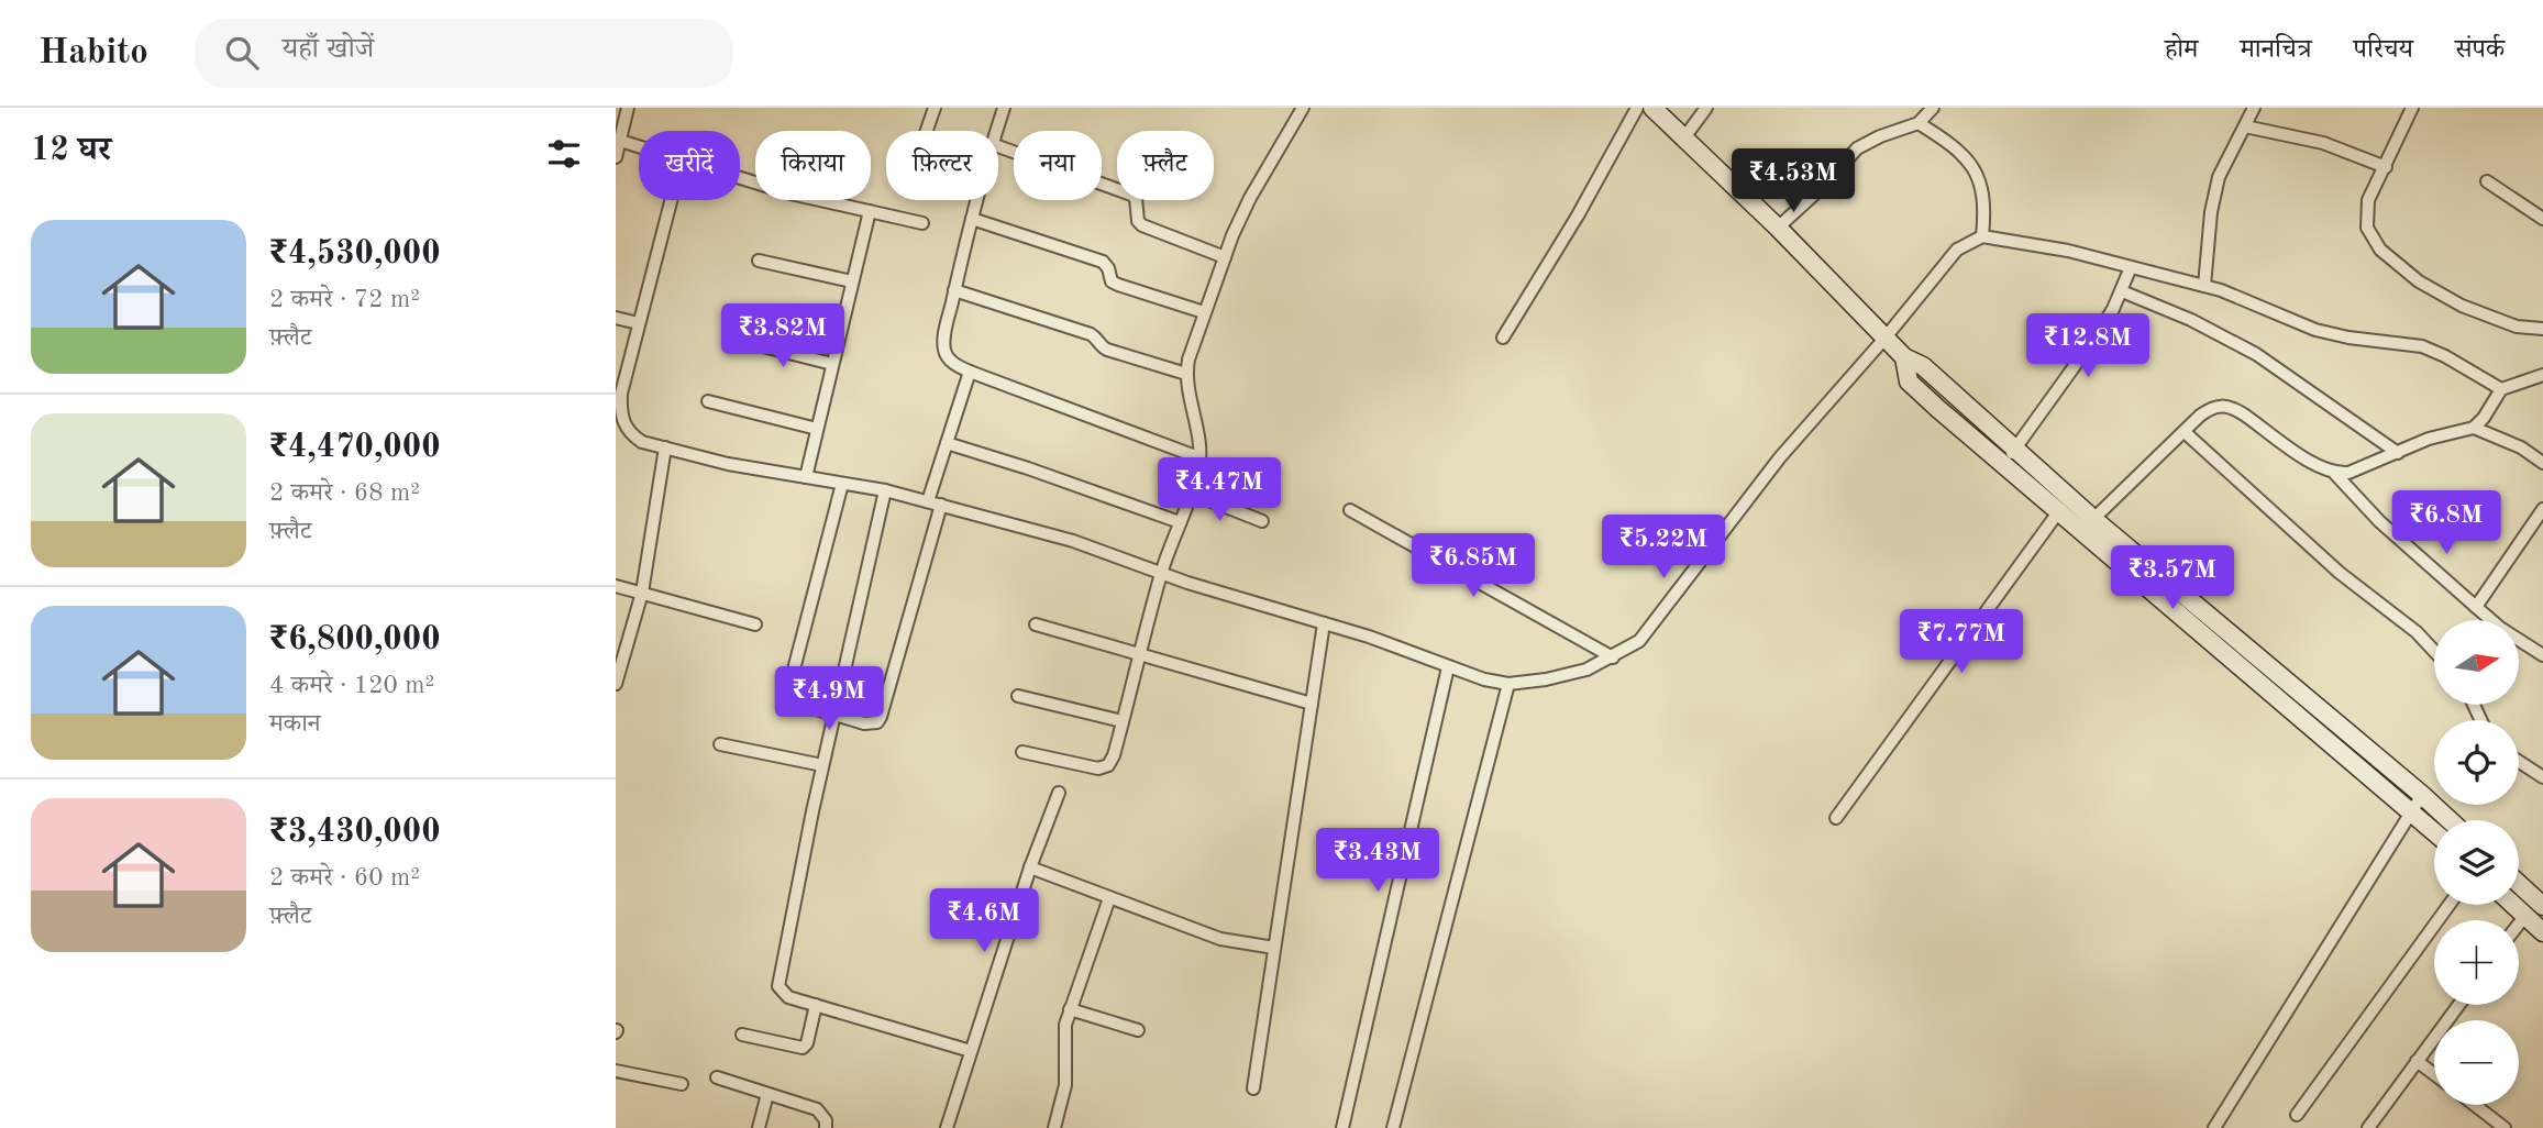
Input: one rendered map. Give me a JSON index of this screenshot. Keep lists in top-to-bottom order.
{
  "north": "right",
  "page": {
    "header": "Habito",
    "search": "यहाँ खोजें",
    "nav": [
      "होम",
      "मानचित्र",
      "परिचय",
      "संपर्क"
    ],
    "heading": "12 घर",
    "chip": [
      "खरीदें",
      "किराया",
      "फ़िल्टर",
      "नया",
      "फ़्लैट"
    ],
    "price": [
      "₹4.53M",
      "₹3.82M",
      "₹12.8M",
      "₹4.47M",
      "₹6.8M",
      "₹5.22M",
      "₹6.85M",
      "₹3.57M",
      "₹7.77M",
      "₹4.9M",
      "₹3.43M",
      "₹4.6M"
    ],
    "list": [
      {
        "name": "₹4,530,000",
        "note": "2 कमरे · 72 m² · फ़्लैट"
      },
      {
        "name": "₹4,470,000",
        "note": "2 कमरे · 68 m² · फ़्लैट"
      },
      {
        "name": "₹6,800,000",
        "note": "4 कमरे · 120 m² · मकान"
      },
      {
        "name": "₹3,430,000",
        "note": "2 कमरे · 60 m² · फ़्लैट"
      }
    ],
    "map_buttons": ["+", "−"]
  }
}
